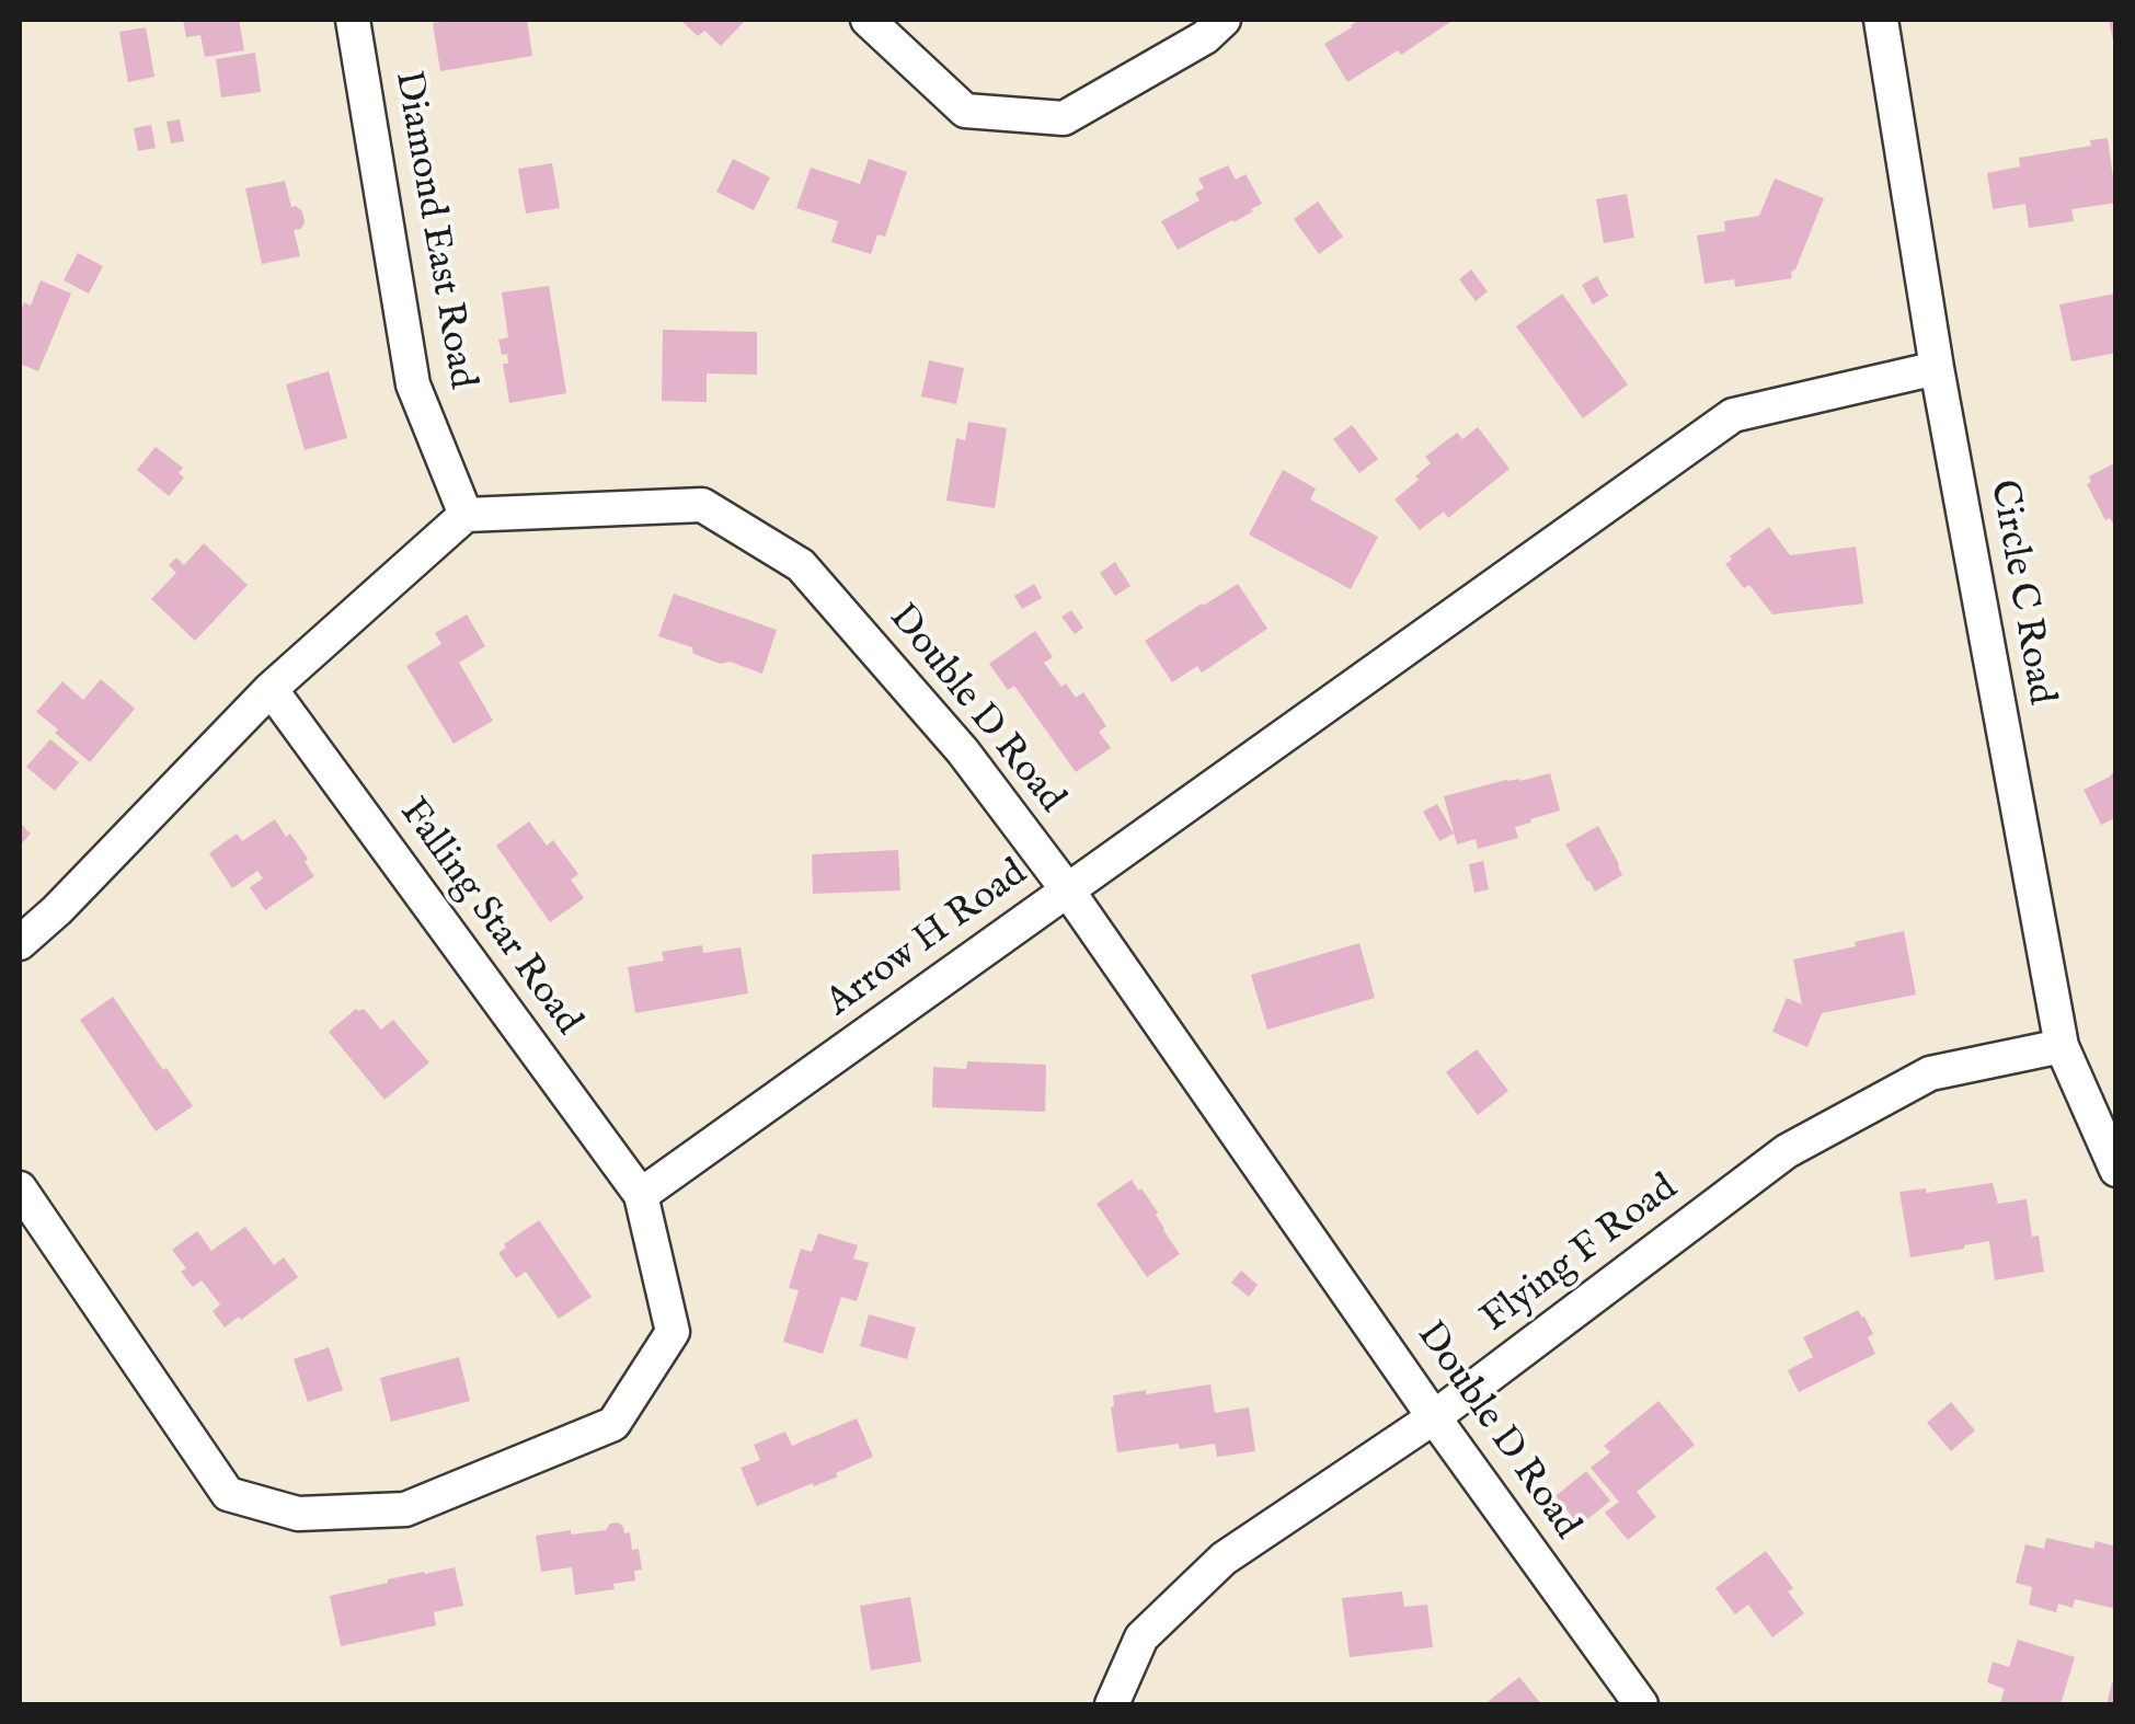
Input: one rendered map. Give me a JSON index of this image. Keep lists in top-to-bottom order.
{
  "streets": {
    "street": [
      "Diamond East Road",
      "Circle C Road",
      "Double D Road",
      "Falling Star Road",
      "Arrow H Road",
      "Flying F Road"
    ]
  },
  "crossings": [
    ["Diamond East Road", "Double D Road"],
    ["Circle C Road", "Arrow H Road"],
    ["Circle C Road", "Flying F Road"],
    ["Double D Road", "Arrow H Road"],
    ["Double D Road", "Flying F Road"],
    ["Falling Star Road", "Arrow H Road"]
  ]
}
